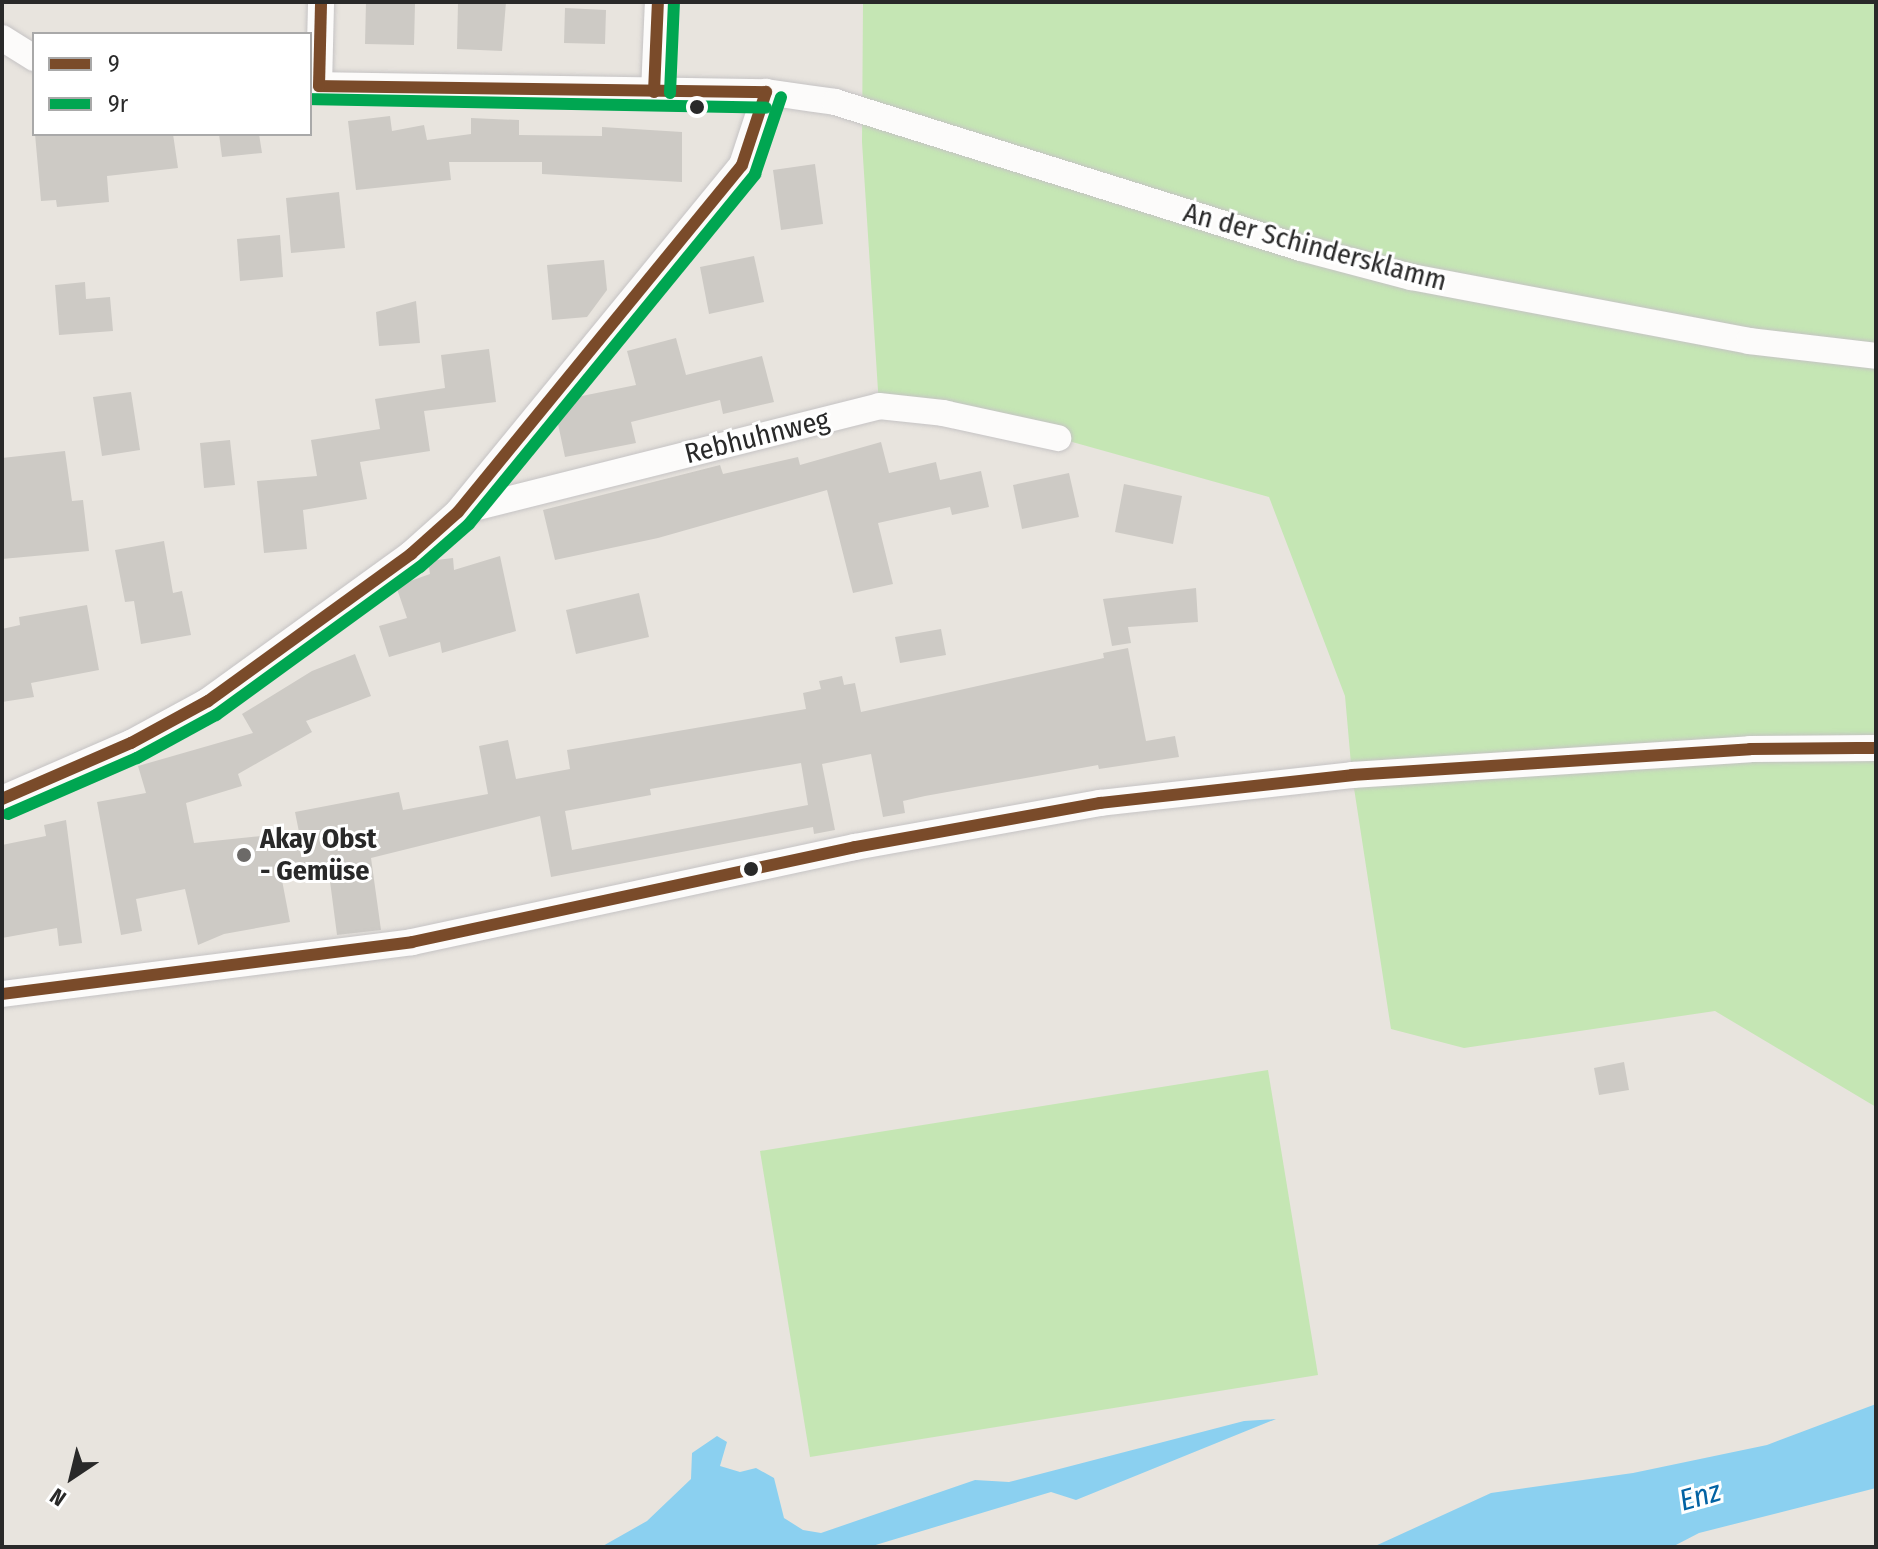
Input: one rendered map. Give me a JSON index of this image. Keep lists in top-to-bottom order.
{
  "streets": {
    "street": ["An der Schindersklamm", "Rebhuhnweg"]
  },
  "water": ["Enz"],
  "places": ["Akay Obst - Gemüse"],
  "lines": ["transit line 9", "transit line 9r"],
  "legend": ["9", "9r"],
  "north": "bottom left"
}
